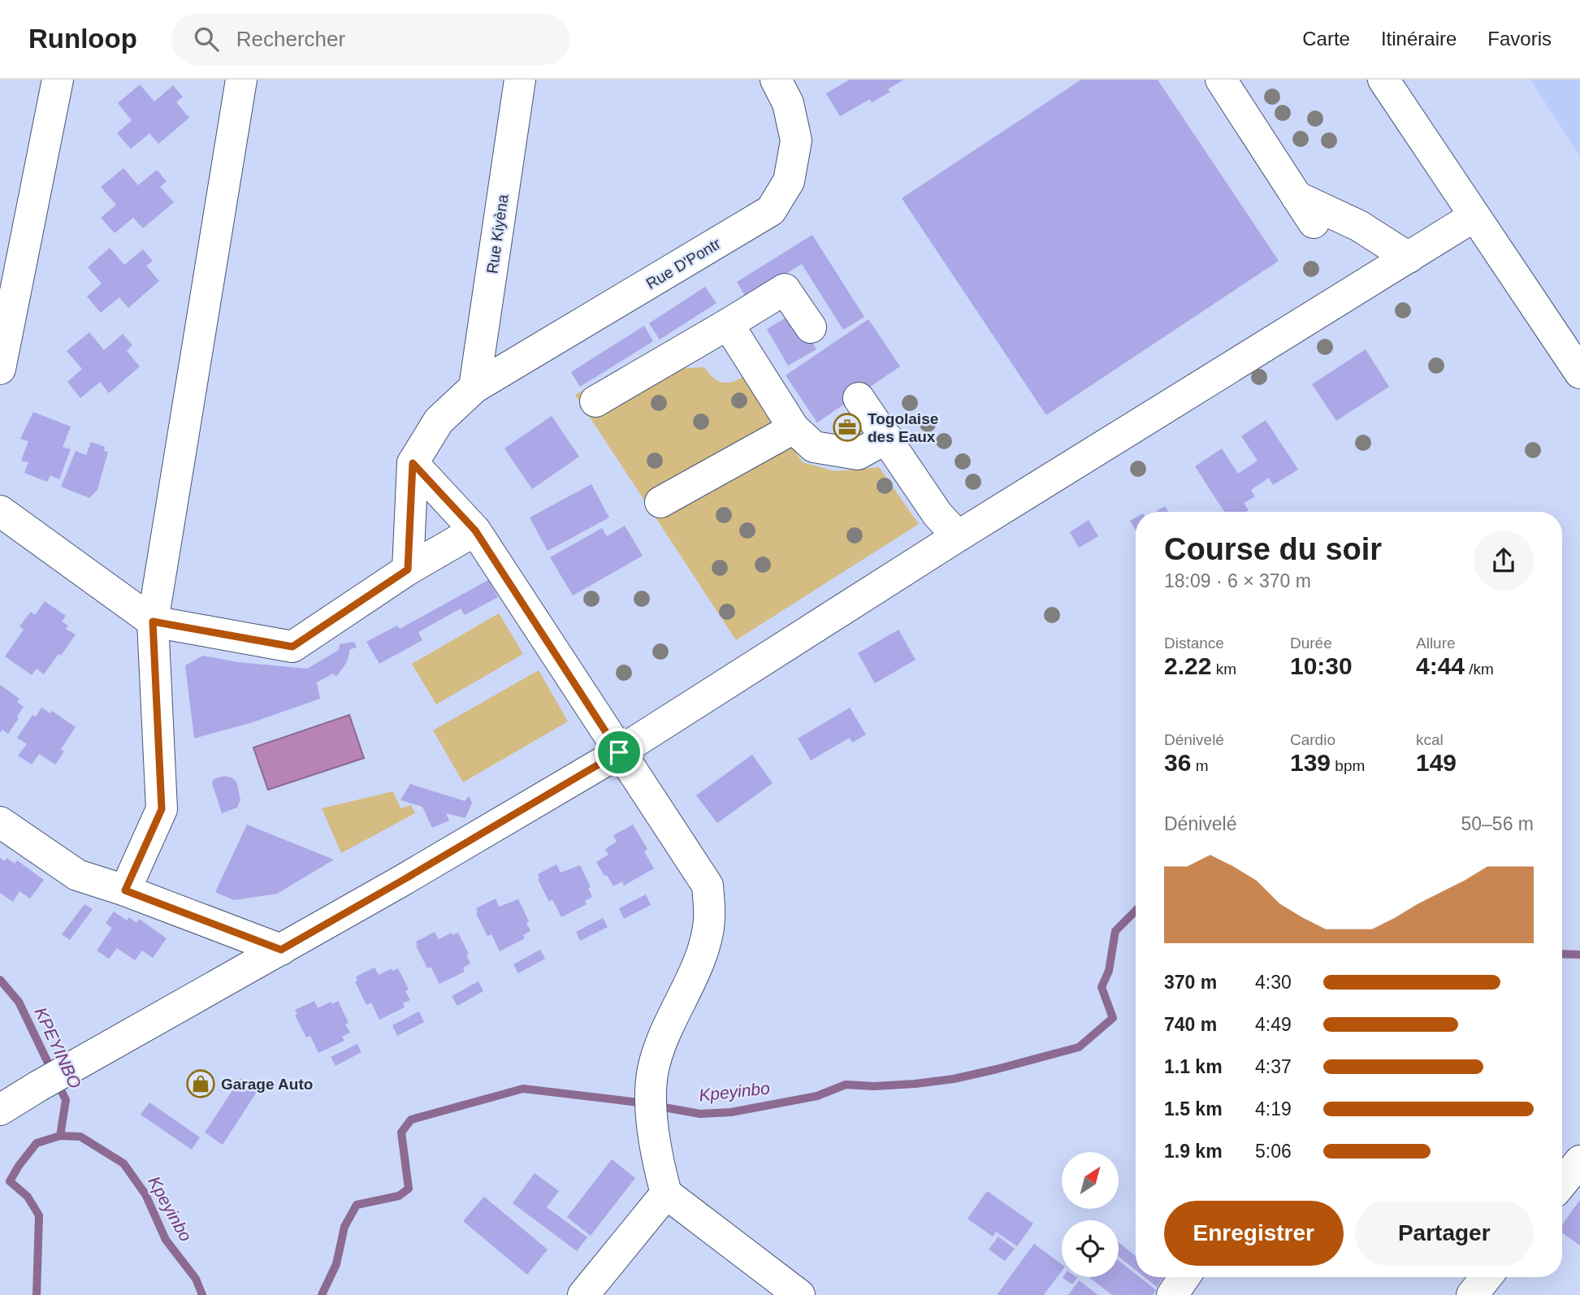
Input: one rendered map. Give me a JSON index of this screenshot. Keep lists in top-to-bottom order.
{
  "streets": {
    "main road": ["Rue Kiyèna", "Rue D'Pontr"]
  },
  "crossings": [
    ["Rue Kiyèna", "Rue D'Pontr"]
  ],
  "water": ["KPEYINBO", "Kpeyinbo"],
  "places": {
    "office": ["Togolaise des Eaux"],
    "shop": ["Garage Auto"]
  },
  "north": "top right",
  "page": {
    "header": "Runloop",
    "search": "Rechercher",
    "nav": ["Carte", "Itinéraire", "Favoris"],
    "heading": ["Course du soir", "18:09 · 6 × 370 m"],
    "stats": [
      ["Distance", "2.22 km"],
      ["Durée", "10:30"],
      ["Allure", "4:44 /km"],
      ["Dénivelé", "36 m"],
      ["Cardio", "139 bpm"],
      ["kcal", "149"]
    ],
    "chart": ["Dénivelé", "50–56 m"],
    "list": [
      {
        "name": "370 m",
        "note": "4:30"
      },
      {
        "name": "740 m",
        "note": "4:49"
      },
      {
        "name": "1.1 km",
        "note": "4:37"
      },
      {
        "name": "1.5 km",
        "note": "4:19"
      },
      {
        "name": "1.9 km",
        "note": "5:06"
      }
    ],
    "buttons": ["Enregistrer", "Partager"]
  }
}
